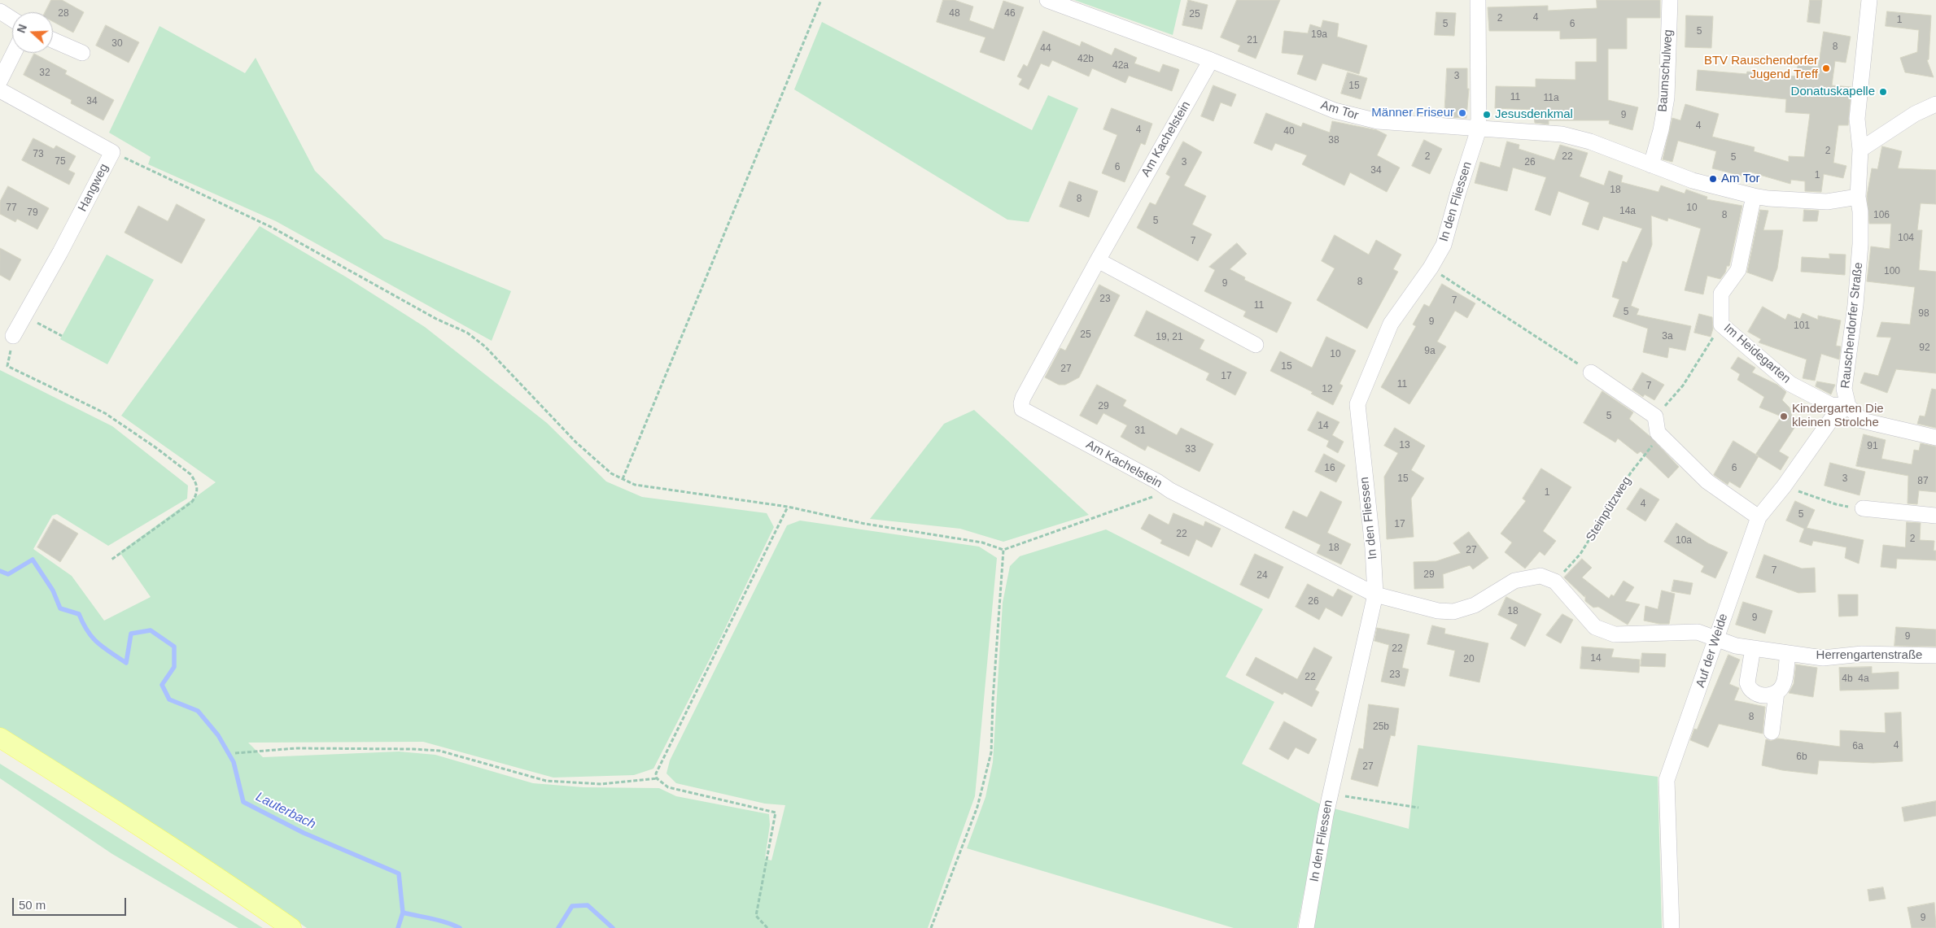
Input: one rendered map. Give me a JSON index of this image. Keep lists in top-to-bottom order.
{
  "streets": {
    "street": [
      "Baumschulweg",
      "Am Tor",
      "Am Kachelstein",
      "Hangweg",
      "In den Fliessen",
      "Rauschendorfer Straße",
      "Im Heidegarten",
      "Auf der Weide",
      "Herrengartenstraße"
    ],
    "path": ["Steinpützweg"]
  },
  "crossings": [
    ["Baumschulweg", "Am Tor"],
    ["Am Tor", "Am Kachelstein"],
    ["Am Tor", "In den Fliessen"],
    ["Am Tor", "Rauschendorfer Straße"],
    ["Am Tor", "Im Heidegarten"],
    ["Am Kachelstein", "In den Fliessen"],
    ["Rauschendorfer Straße", "Im Heidegarten"],
    ["Rauschendorfer Straße", "Auf der Weide"],
    ["Im Heidegarten", "Auf der Weide"],
    ["Steinpützweg", "Herrengartenstraße"],
    ["Auf der Weide", "Herrengartenstraße"]
  ],
  "water": ["Lauterbach"],
  "places": [
    "BTV Rauschendorfer Jugend Treff",
    "Donatuskapelle",
    "Männer Friseur",
    "Jesusdenkmal",
    "Am Tor",
    "Kindergarten Die kleinen Strolche"
  ],
  "house_numbers": [
    "28",
    "48",
    "46",
    "25",
    "4",
    "2",
    "1",
    "5",
    "6",
    "5",
    "19a",
    "21",
    "30",
    "8",
    "44",
    "42b",
    "42a",
    "32",
    "3",
    "15",
    "11",
    "11a",
    "34",
    "9",
    "4",
    "4",
    "40",
    "38",
    "2",
    "73",
    "2",
    "22",
    "5",
    "75",
    "3",
    "26",
    "6",
    "34",
    "1",
    "18",
    "8",
    "77",
    "10",
    "14a",
    "79",
    "8",
    "106",
    "5",
    "104",
    "7",
    "100",
    "8",
    "9",
    "23",
    "7",
    "11",
    "5",
    "98",
    "9",
    "101",
    "25",
    "3a",
    "19, 21",
    "92",
    "9a",
    "10",
    "15",
    "27",
    "17",
    "11",
    "7",
    "12",
    "29",
    "5",
    "14",
    "31",
    "13",
    "91",
    "33",
    "16",
    "6",
    "15",
    "3",
    "87",
    "1",
    "4",
    "5",
    "17",
    "22",
    "2",
    "10a",
    "18",
    "27",
    "7",
    "29",
    "24",
    "26",
    "18",
    "9",
    "9",
    "22",
    "14",
    "20",
    "23",
    "22",
    "4b",
    "4a",
    "8",
    "25b",
    "4",
    "6a",
    "6b",
    "27",
    "9"
  ],
  "scale_bar": "50 m",
  "north": "left"
}
